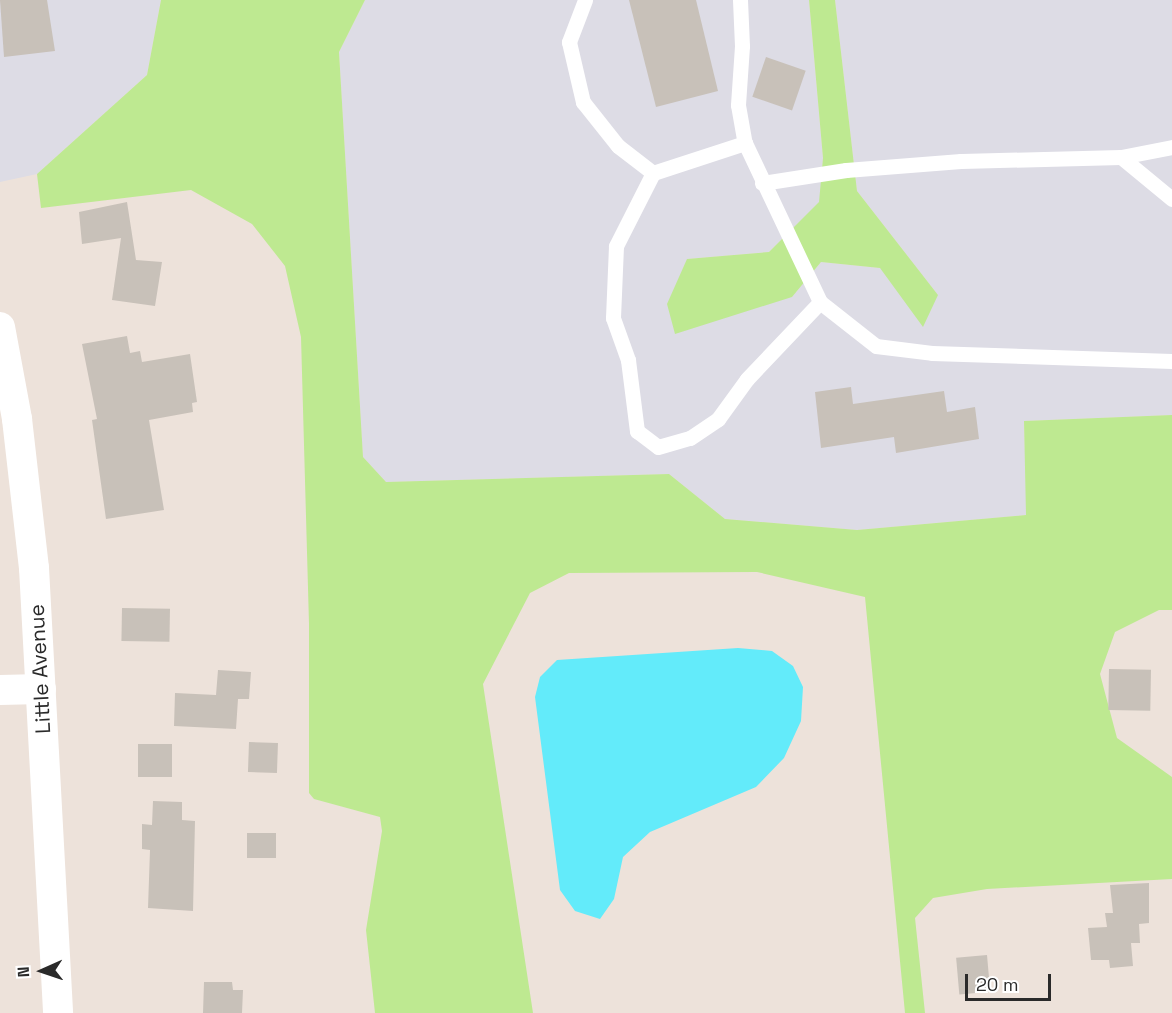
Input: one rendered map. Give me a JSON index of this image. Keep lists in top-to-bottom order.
{
  "streets": {
    "street": ["Little Avenue"]
  },
  "scale_bar": "20 m",
  "north": "left"
}
